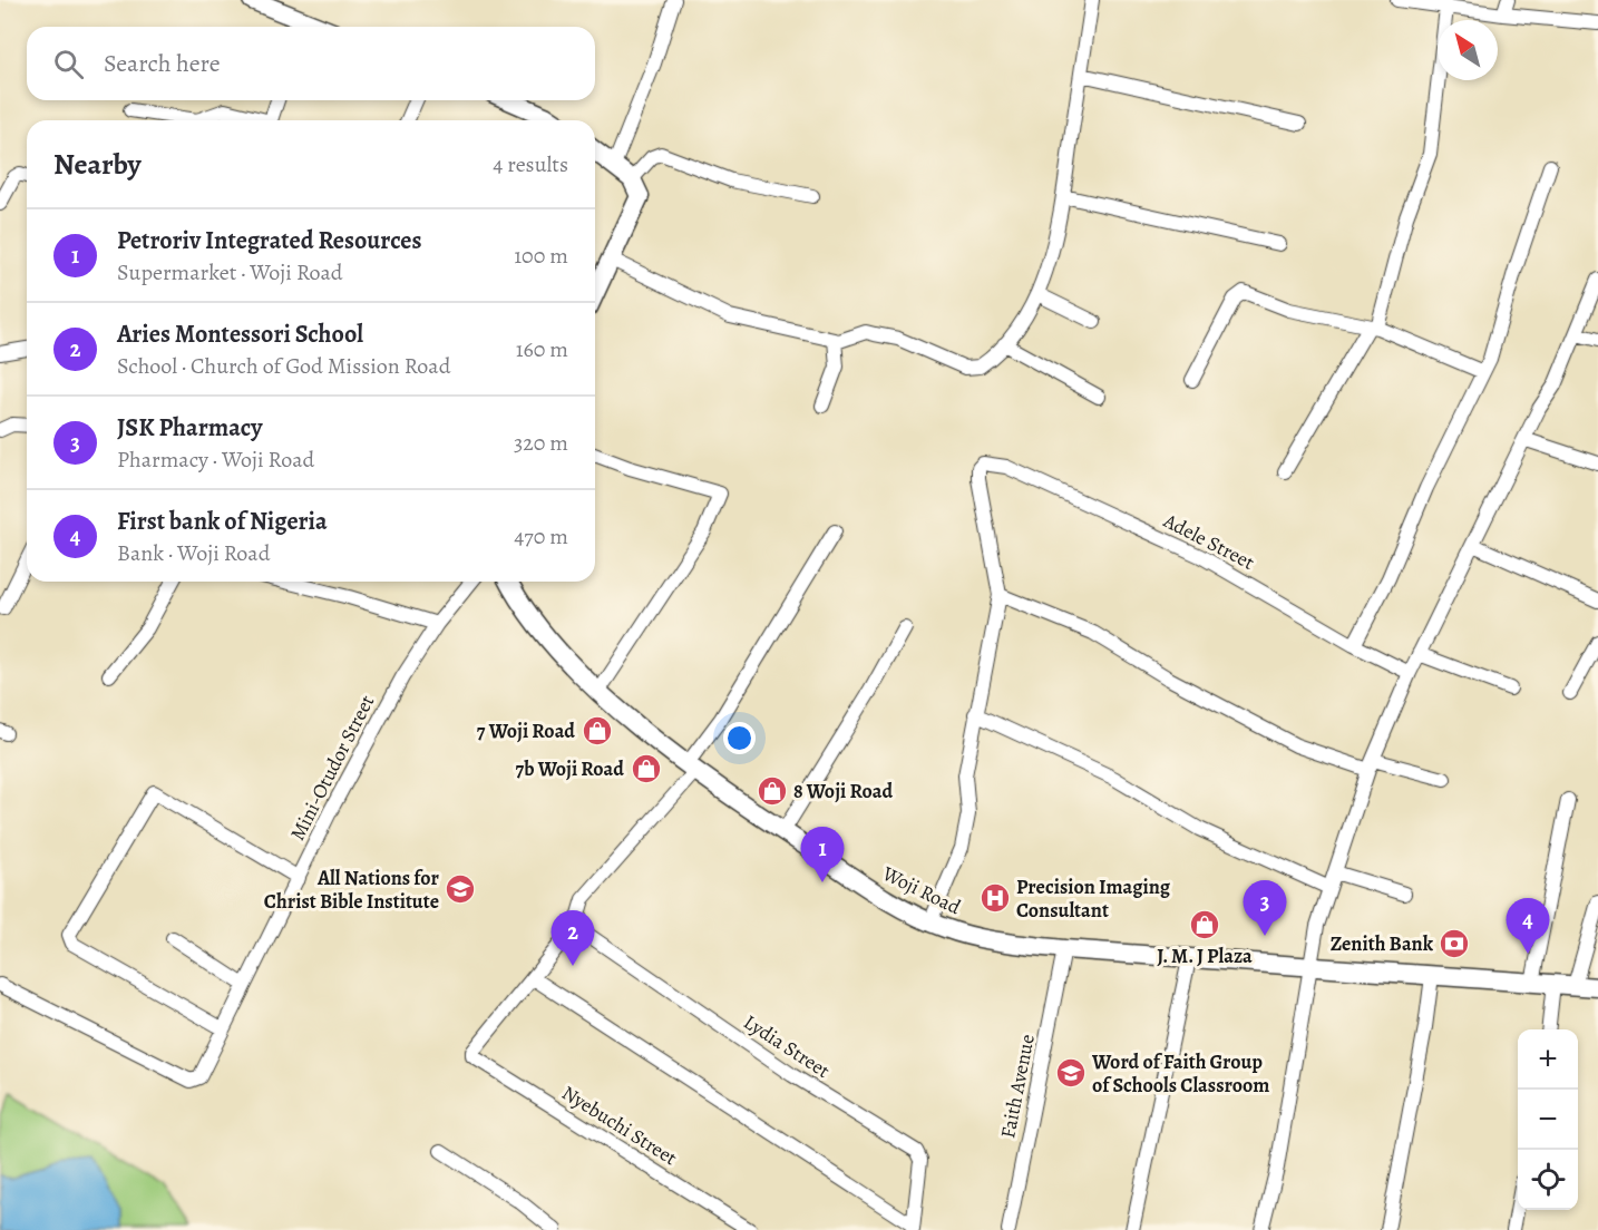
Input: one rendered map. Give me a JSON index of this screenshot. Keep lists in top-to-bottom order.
{
  "streets": {
    "main road": ["Woji Road"],
    "street": [
      "Adele Street",
      "Mini-Otudor Street",
      "Lydia Street",
      "Faith Avenue",
      "Nyebuchi Street"
    ]
  },
  "crossings": [
    ["Woji Road", "Faith Avenue"]
  ],
  "places": {
    "shop": [
      "7 Woji Road",
      "7b Woji Road",
      "8 Woji Road",
      "J. M. J Plaza"
    ],
    "school or university": ["All Nations for Christ Bible Institute", "Word of Faith Group of Schools Classroom"],
    "hospital": ["Precision Imaging Consultant"],
    "bank": ["Zenith Bank"]
  },
  "north": "top left",
  "page": {
    "search": "Search here",
    "heading": ["Nearby", "4 results"],
    "list": [
      {
        "mark": "1",
        "name": "Petroriv Integrated Resources",
        "note": "Supermarket · Woji Road",
        "value": "100 m"
      },
      {
        "mark": "2",
        "name": "Aries Montessori School",
        "note": "School · Church of God Mission Road",
        "value": "160 m"
      },
      {
        "mark": "3",
        "name": "JSK Pharmacy",
        "note": "Pharmacy · Woji Road",
        "value": "320 m"
      },
      {
        "mark": "4",
        "name": "First bank of Nigeria",
        "note": "Bank · Woji Road",
        "value": "470 m"
      }
    ],
    "pins": [
      "1",
      "3",
      "4",
      "2"
    ],
    "map_buttons": ["+", "−"]
  }
}
